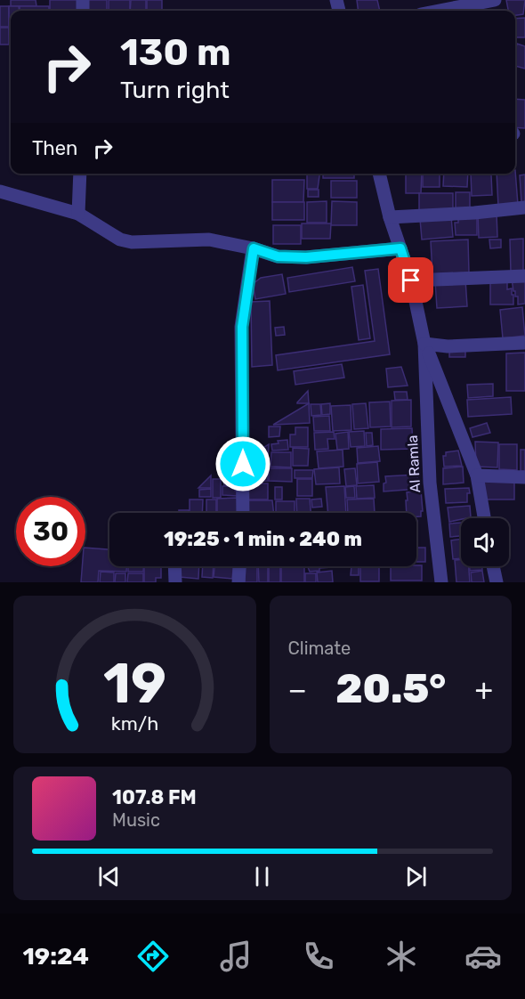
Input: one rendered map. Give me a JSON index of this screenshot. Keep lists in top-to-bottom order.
{
  "streets": {
    "street": ["Al Ramla"]
  },
  "page": {
    "turn": ["130 m", "Turn right"],
    "then": "Then",
    "limit": "30",
    "trip": "19:25 · 1 min · 240 m",
    "tile": "Climate",
    "heat": ["−", "20.5°", "+"],
    "song": ["107.8 FM", "Music"],
    "tabs": "19:24",
    "gauge": ["19", "km/h"]
  }
}
